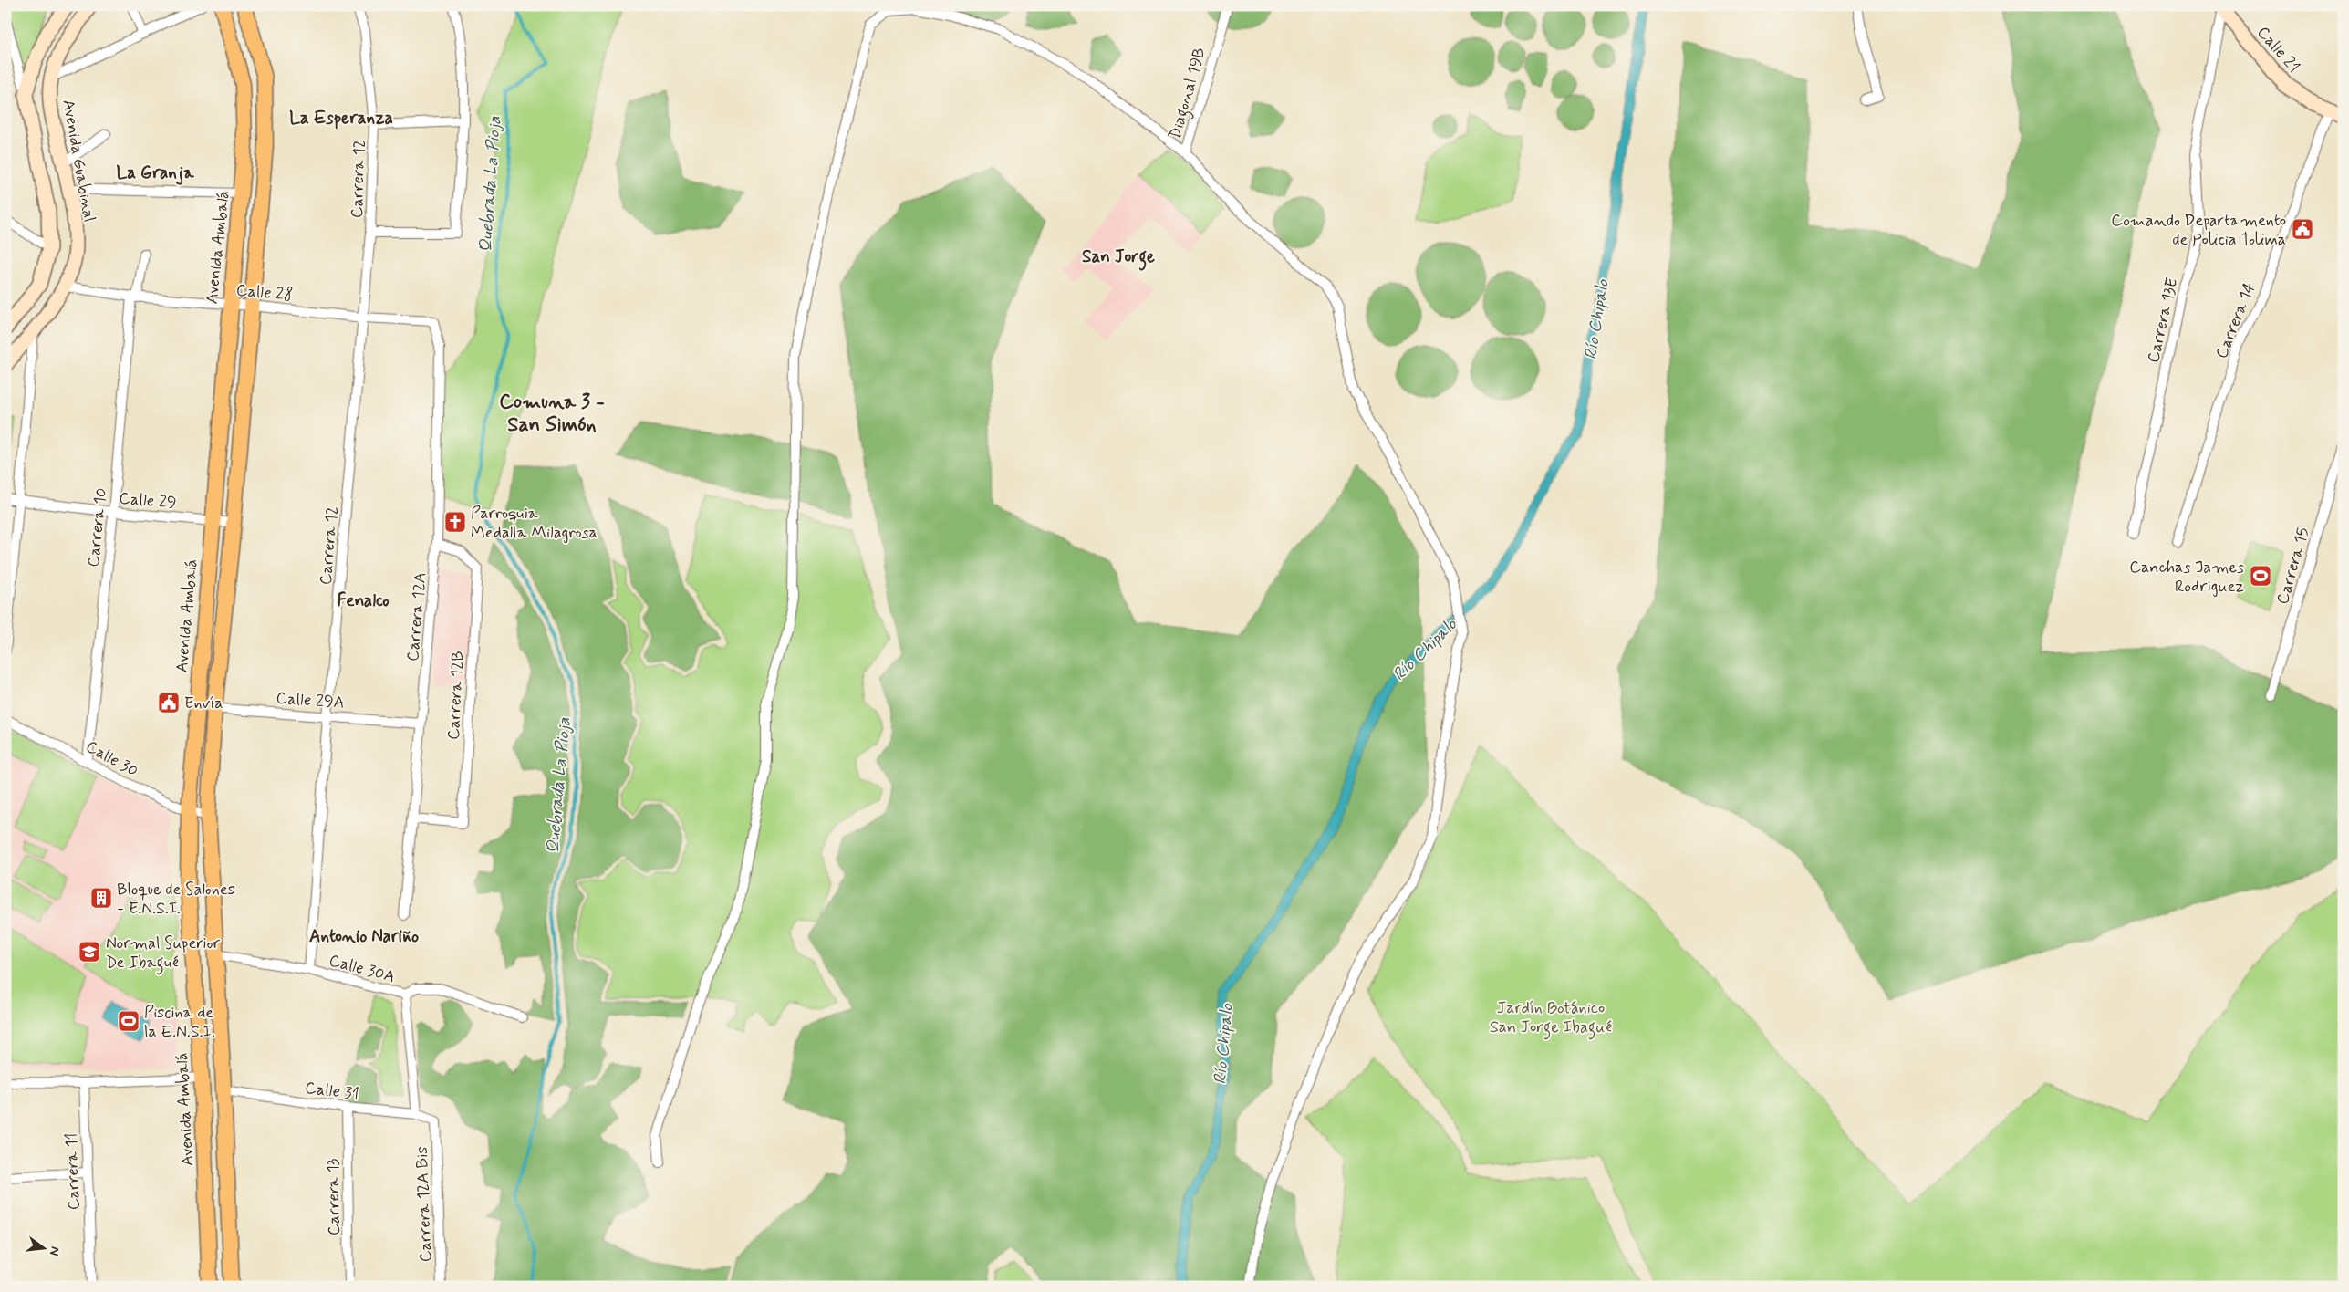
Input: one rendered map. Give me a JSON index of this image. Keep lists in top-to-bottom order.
{
  "streets": {
    "main road": ["Calle 21", "Avenida Guabinal", "Avenida Ambalá"],
    "street": [
      "Diagonal 19B",
      "Carrera 12",
      "Calle 28",
      "Carrera 13E",
      "Carrera 14",
      "Calle 29",
      "Carrera 10",
      "Carrera 15",
      "Carrera 12A",
      "Carrera 12B",
      "Calle 29A",
      "Calle 30",
      "Calle 30A",
      "Calle 31",
      "Carrera 11",
      "Carrera 13",
      "Carrera 12A Bis"
    ]
  },
  "crossings": [
    ["Calle 21", "Carrera 13E"],
    ["Calle 21", "Carrera 14"],
    ["Avenida Guabinal", "Calle 28"],
    ["Carrera 12", "Calle 28"],
    ["Carrera 12", "Calle 29A"],
    ["Carrera 12", "Calle 30A"],
    ["Avenida Ambalá", "Calle 28"],
    ["Avenida Ambalá", "Calle 29"],
    ["Avenida Ambalá", "Calle 29A"],
    ["Avenida Ambalá", "Calle 30"],
    ["Calle 28", "Carrera 10"],
    ["Calle 28", "Carrera 12A"],
    ["Calle 29", "Carrera 10"],
    ["Carrera 10", "Calle 30"],
    ["Carrera 12A", "Carrera 12B"],
    ["Carrera 12A", "Calle 29A"],
    ["Calle 31", "Carrera 13"],
    ["Calle 31", "Carrera 12A Bis"]
  ],
  "districts": [
    "La Esperanza",
    "La Granja",
    "San Jorge",
    "Comuna 3 - San Simón",
    "Fenalco",
    "Antonio Nariño"
  ],
  "water": ["Quebrada La Pioja", "Río Chipalo"],
  "parks": ["Jardín Botánico San Jorge Ibagué"],
  "places": {
    "public building": ["Comando Departamento de Policia Tolima", "Envía"],
    "church": ["Parroquia Medalla Milagrosa"],
    "sports": ["Canchas James Rodriguez", "Piscina de la E.N.S.I."],
    "building": ["Bloque de Salones - E.N.S.I."],
    "school or university": ["Normal Superior De Ibagué"]
  },
  "north": "right"
}
